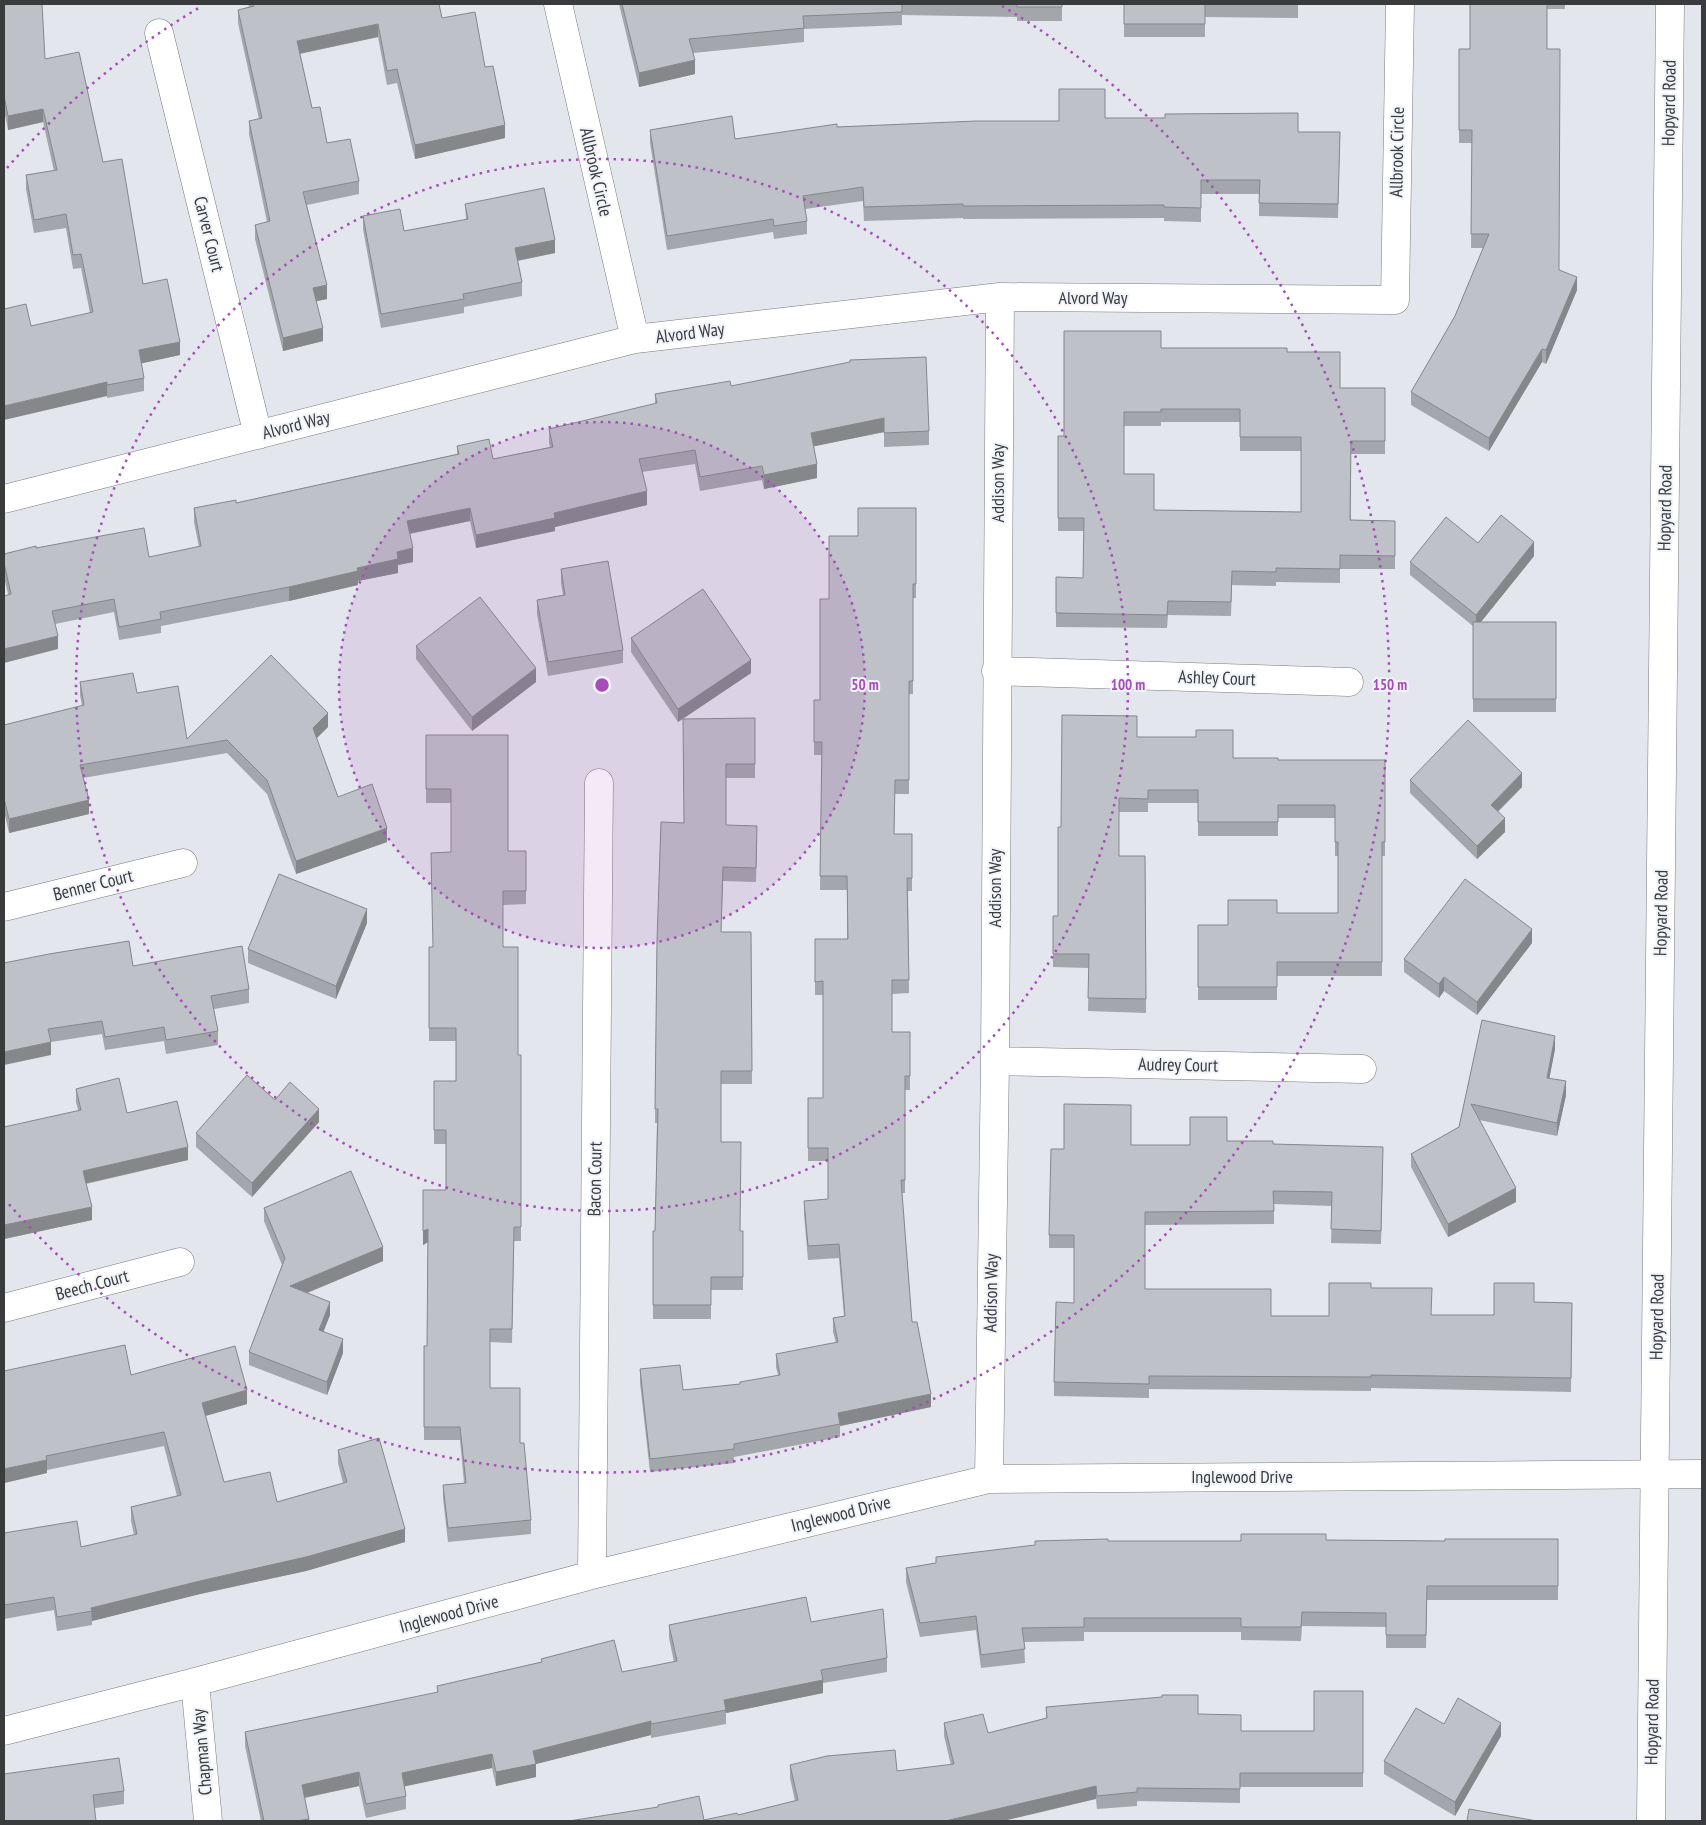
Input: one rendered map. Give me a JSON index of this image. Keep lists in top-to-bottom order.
{
  "streets": {
    "street": [
      "Hopyard Road",
      "Allbrook Circle",
      "Carver Court",
      "Alvord Way",
      "Addison Way",
      "Ashley Court",
      "Benner Court",
      "Audrey Court",
      "Bacon Court",
      "Beech Court",
      "Inglewood Drive",
      "Chapman Way"
    ]
  },
  "crossings": [
    ["Hopyard Road", "Inglewood Drive"],
    ["Allbrook Circle", "Alvord Way"],
    ["Carver Court", "Alvord Way"],
    ["Alvord Way", "Addison Way"],
    ["Addison Way", "Ashley Court"],
    ["Addison Way", "Audrey Court"],
    ["Addison Way", "Inglewood Drive"],
    ["Bacon Court", "Inglewood Drive"],
    ["Inglewood Drive", "Chapman Way"]
  ],
  "rings": ["50 m", "100 m", "150 m"]
}
